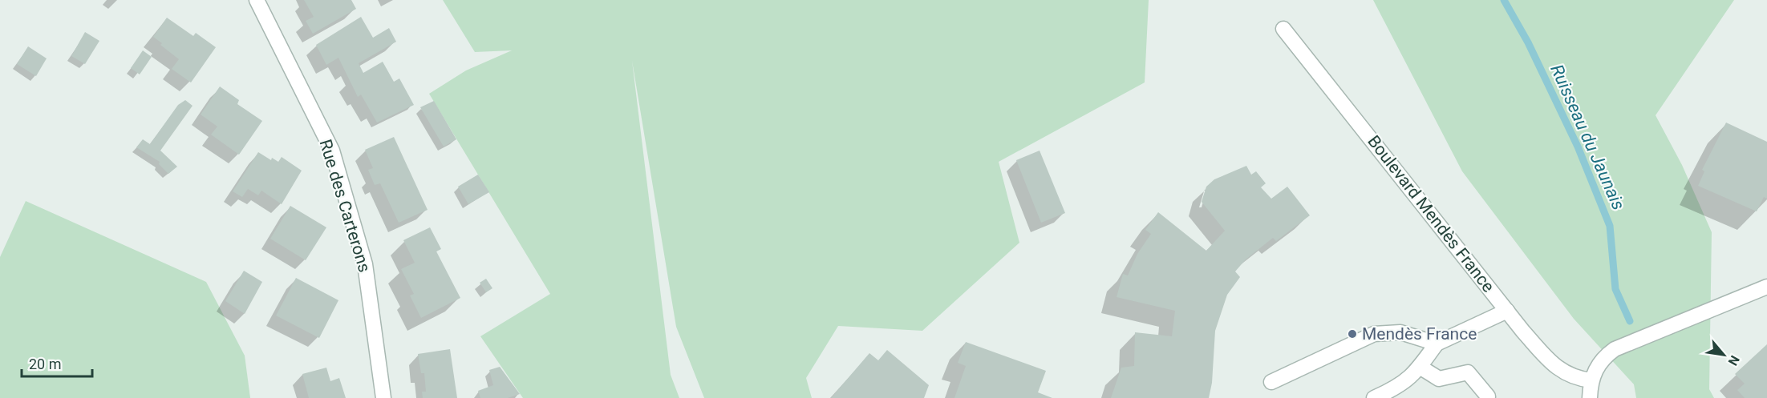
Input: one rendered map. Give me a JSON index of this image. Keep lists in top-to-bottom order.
{
  "streets": {
    "street": ["Rue des Carterons", "Boulevard Mendès France"]
  },
  "water": ["Ruisseau du Jaunais"],
  "places": ["Mendès France"],
  "scale_bar": "20 m",
  "north": "bottom right"
}
